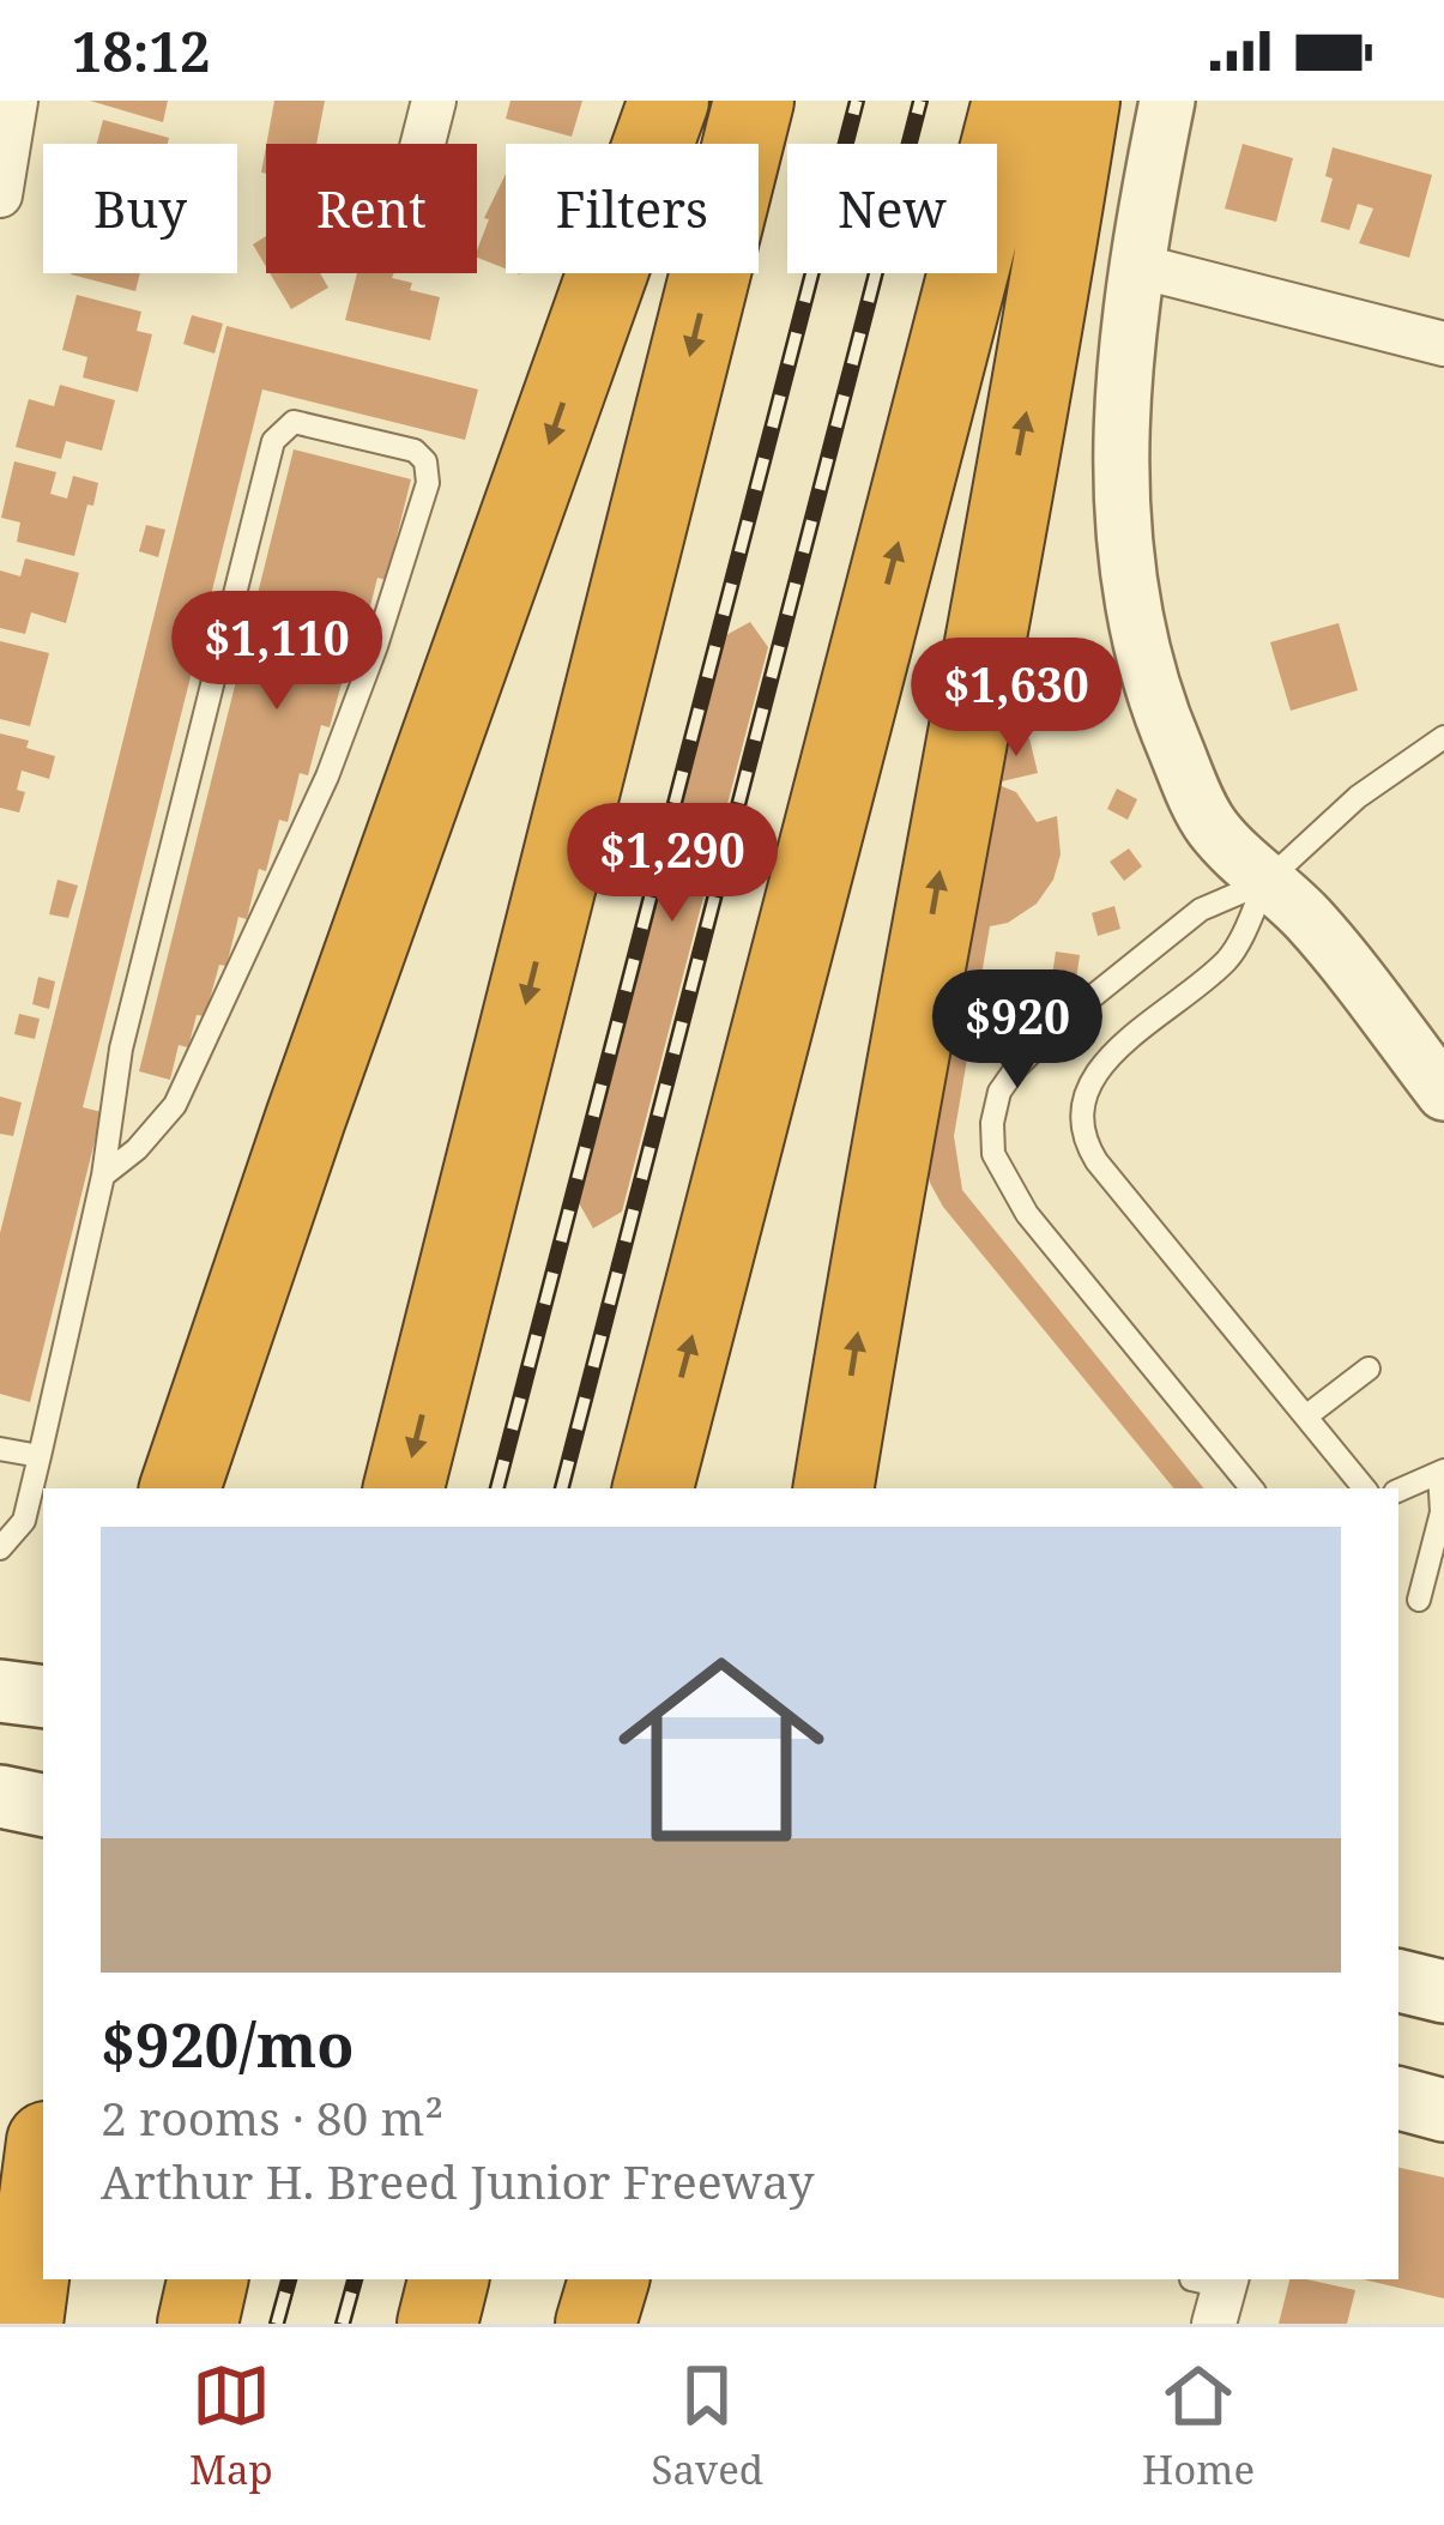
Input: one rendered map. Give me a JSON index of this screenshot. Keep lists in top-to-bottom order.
{
  "page": {
    "status": "18:12",
    "chip": [
      "Buy",
      "Rent",
      "Filters",
      "New"
    ],
    "price": [
      "$1,110",
      "$1,630",
      "$1,290",
      "$920"
    ],
    "list": [
      {
        "name": "$920/mo",
        "note": "2 rooms · 80 m² · Arthur H. Breed Junior Freeway"
      }
    ],
    "tabs": ["Map", "Saved", "Home"]
  }
}
